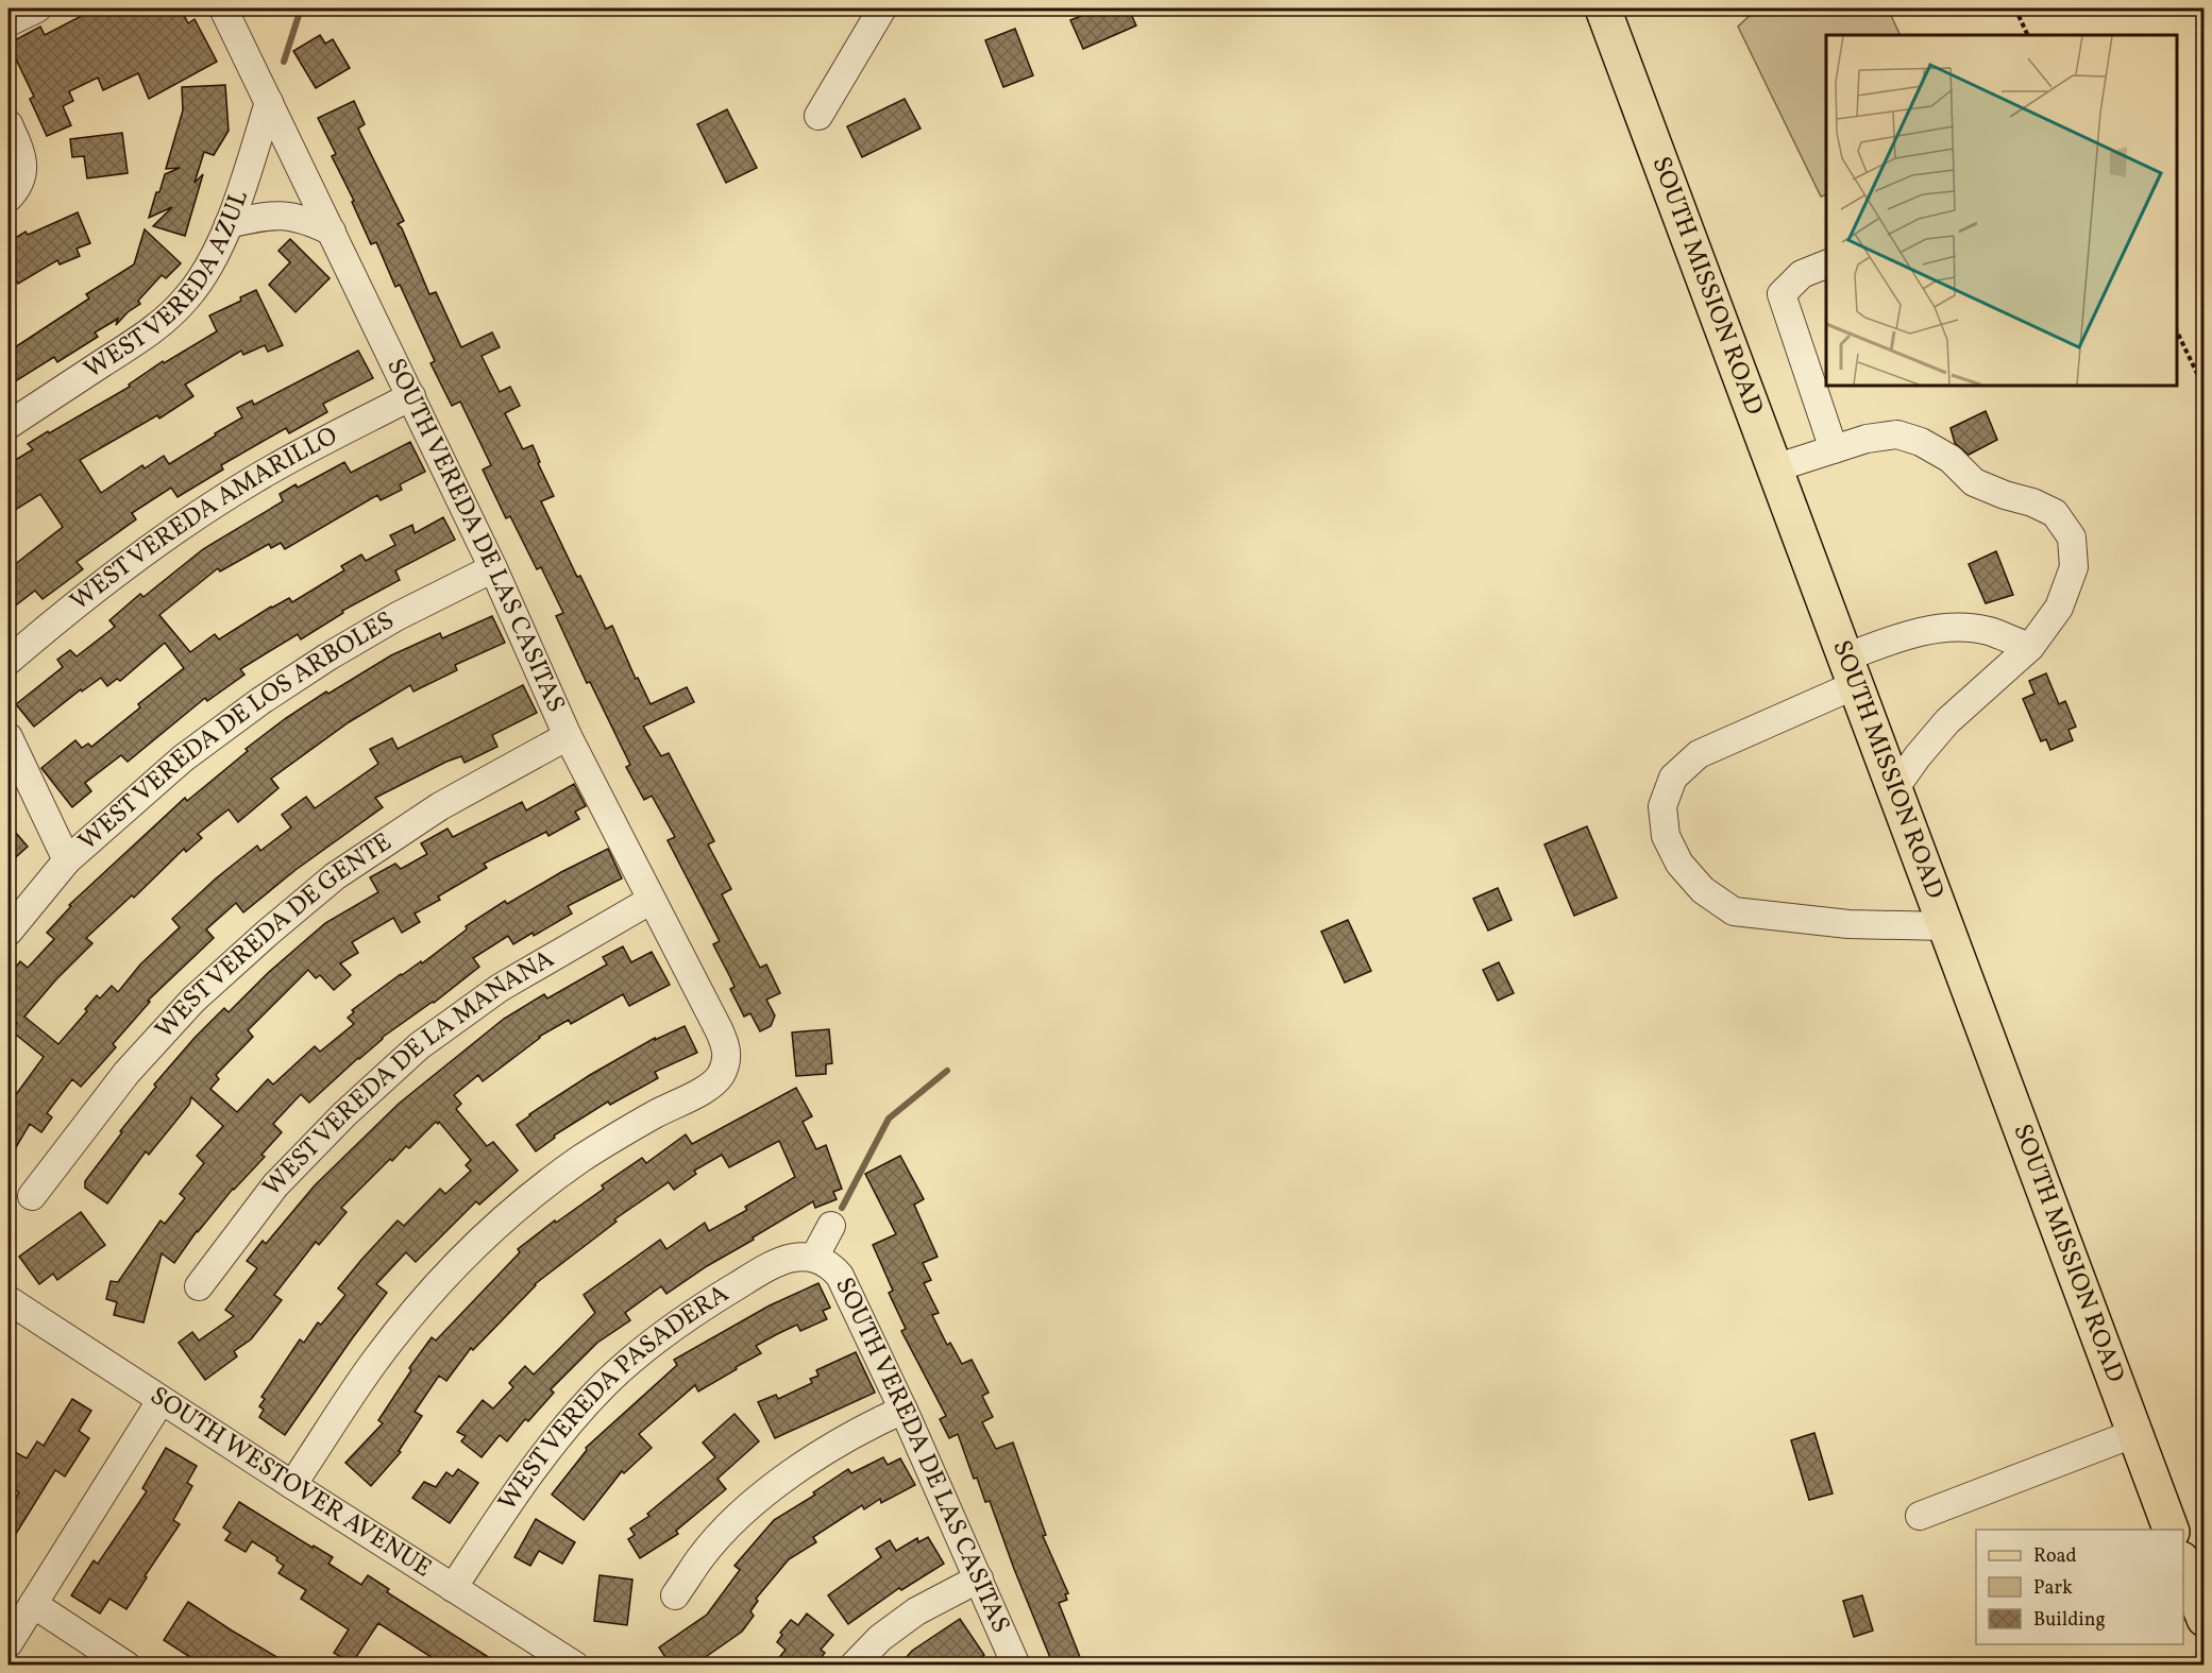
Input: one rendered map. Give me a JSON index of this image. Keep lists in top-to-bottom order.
{
  "streets": {
    "main road": ["SOUTH MISSION ROAD"],
    "street": [
      "WEST VEREDA AZUL",
      "WEST VEREDA AMARILLO",
      "SOUTH VEREDA DE LAS CASITAS",
      "WEST VEREDA DE LOS ARBOLES",
      "WEST VEREDA DE GENTE",
      "WEST VEREDA DE LA MANANA",
      "WEST VEREDA PASADERA",
      "SOUTH WESTOVER AVENUE"
    ]
  },
  "crossings": [
    ["WEST VEREDA AZUL", "SOUTH VEREDA DE LAS CASITAS"],
    ["WEST VEREDA AMARILLO", "SOUTH VEREDA DE LAS CASITAS"],
    ["SOUTH VEREDA DE LAS CASITAS", "WEST VEREDA DE LOS ARBOLES"],
    ["SOUTH VEREDA DE LAS CASITAS", "WEST VEREDA DE GENTE"],
    ["SOUTH VEREDA DE LAS CASITAS", "WEST VEREDA DE LA MANANA"],
    ["SOUTH VEREDA DE LAS CASITAS", "WEST VEREDA PASADERA"],
    ["SOUTH VEREDA DE LAS CASITAS", "SOUTH WESTOVER AVENUE"],
    ["WEST VEREDA PASADERA", "SOUTH WESTOVER AVENUE"]
  ],
  "legend": ["Road", "Park", "Building"]
}
